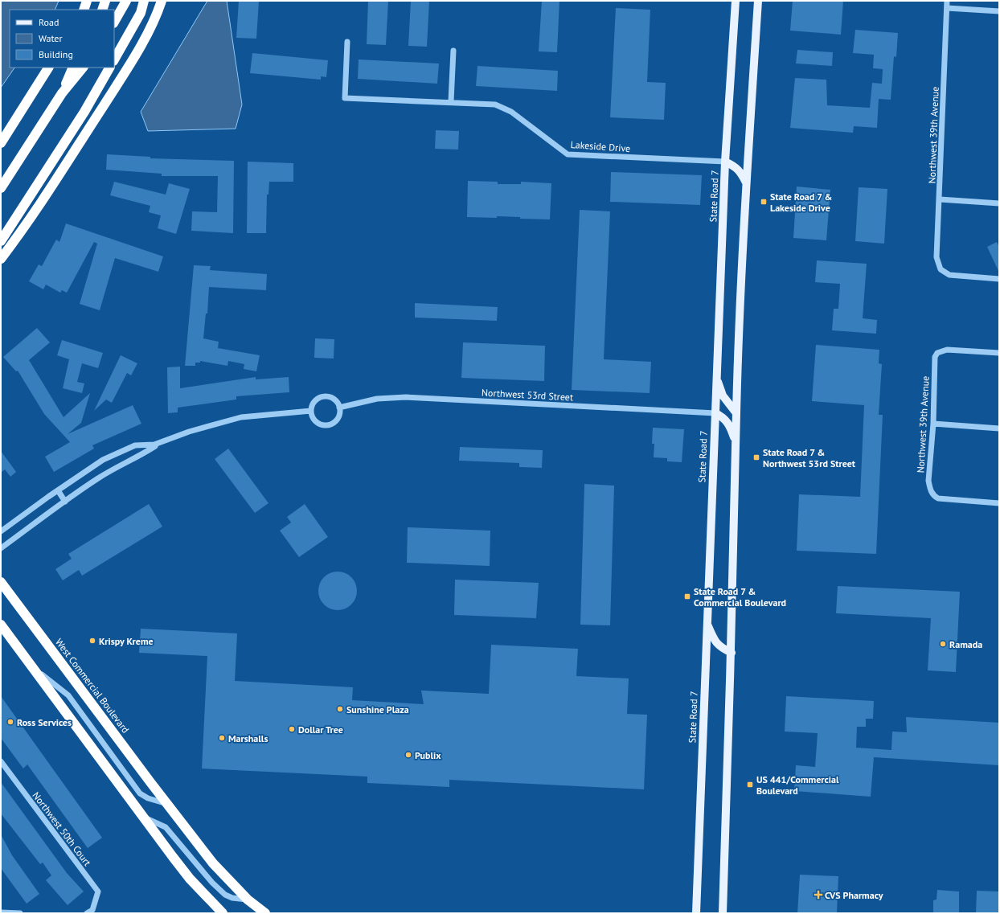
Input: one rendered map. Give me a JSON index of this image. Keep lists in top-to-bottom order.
{
  "streets": {
    "highway": ["West Commercial Boulevard"],
    "main road": ["State Road 7"],
    "street": [
      "Northwest 39th Avenue",
      "Lakeside Drive",
      "Northwest 53rd Street",
      "Northwest 50th Court"
    ]
  },
  "crossings": [
    ["Lakeside Drive", "State Road 7"],
    ["State Road 7", "Northwest 53rd Street"]
  ],
  "places": {
    "transit": [
      "State Road 7 & Lakeside Drive",
      "State Road 7 & Northwest 53rd Street",
      "State Road 7 & Commercial Boulevard",
      "US 441/Commercial Boulevard"
    ],
    "other": [
      "Krispy Kreme",
      "Ramada",
      "Sunshine Plaza",
      "Ross Services",
      "Dollar Tree",
      "Marshalls",
      "Publix"
    ],
    "health": ["CVS Pharmacy"]
  },
  "legend": ["Road", "Water", "Building"]
}
